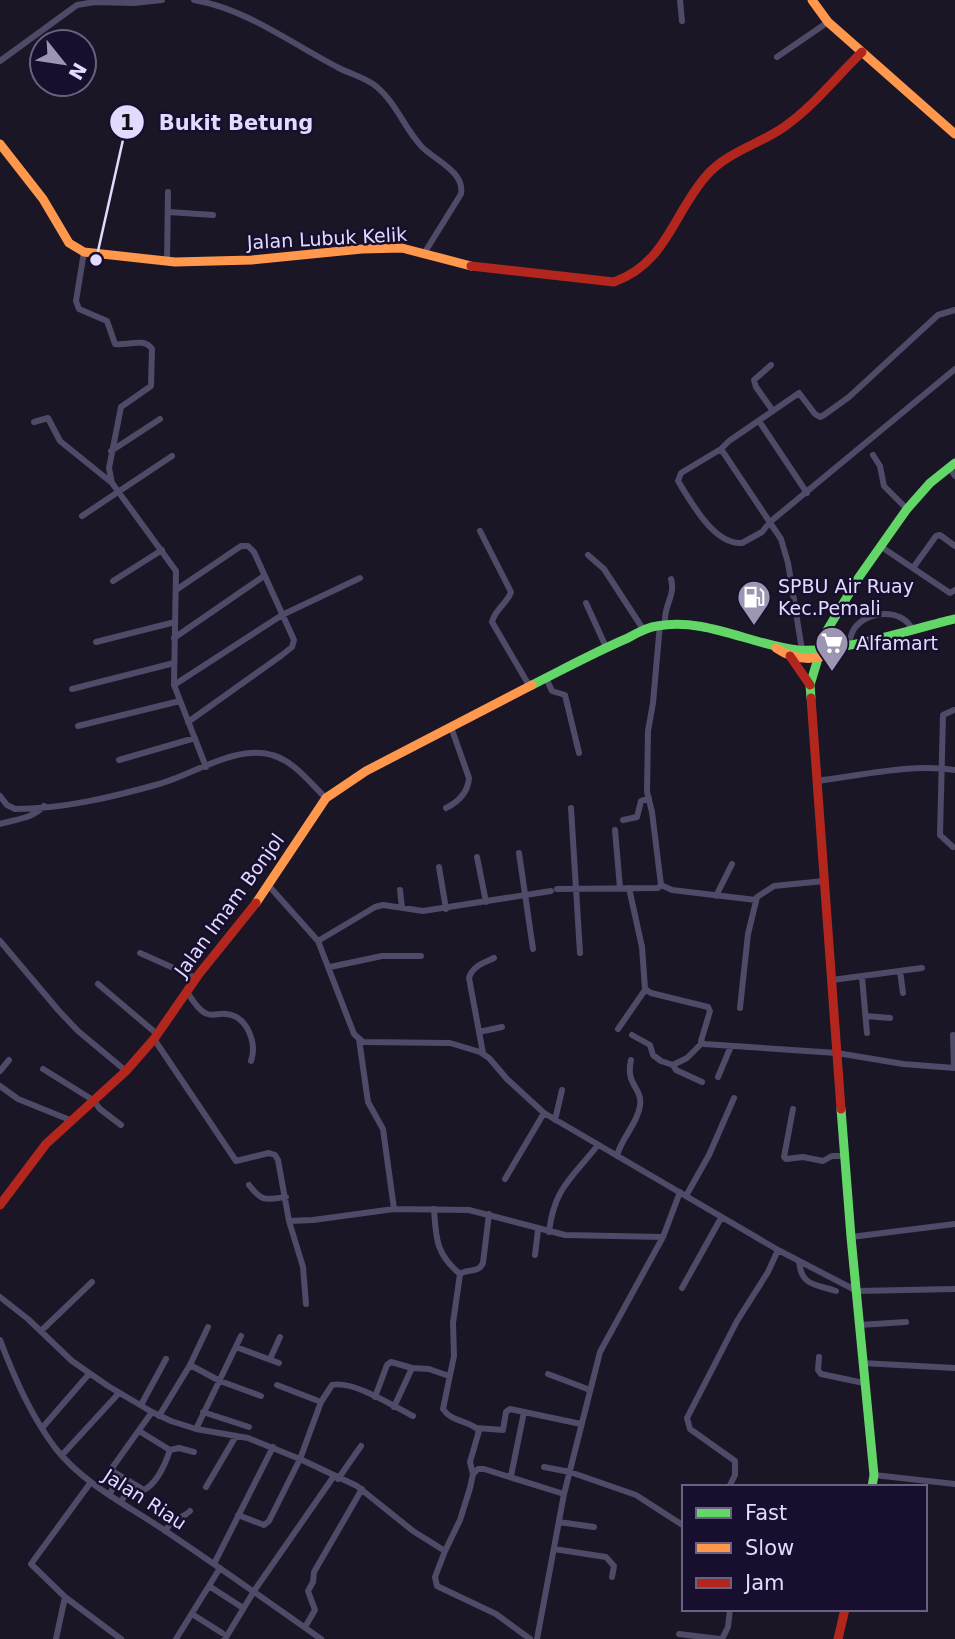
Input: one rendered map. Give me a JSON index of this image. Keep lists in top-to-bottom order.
{
  "streets": {
    "main road": ["Jalan Lubuk Kelik", "Jalan Imam Bonjol"],
    "street": ["Jalan Riau"]
  },
  "places": {
    "other": ["Bukit Betung"],
    "fuel station": ["SPBU Air Ruay Kec.Pemali"],
    "supermarket": ["Alfamart"]
  },
  "legend": ["Fast", "Slow", "Jam"],
  "north": "bottom right"
}
